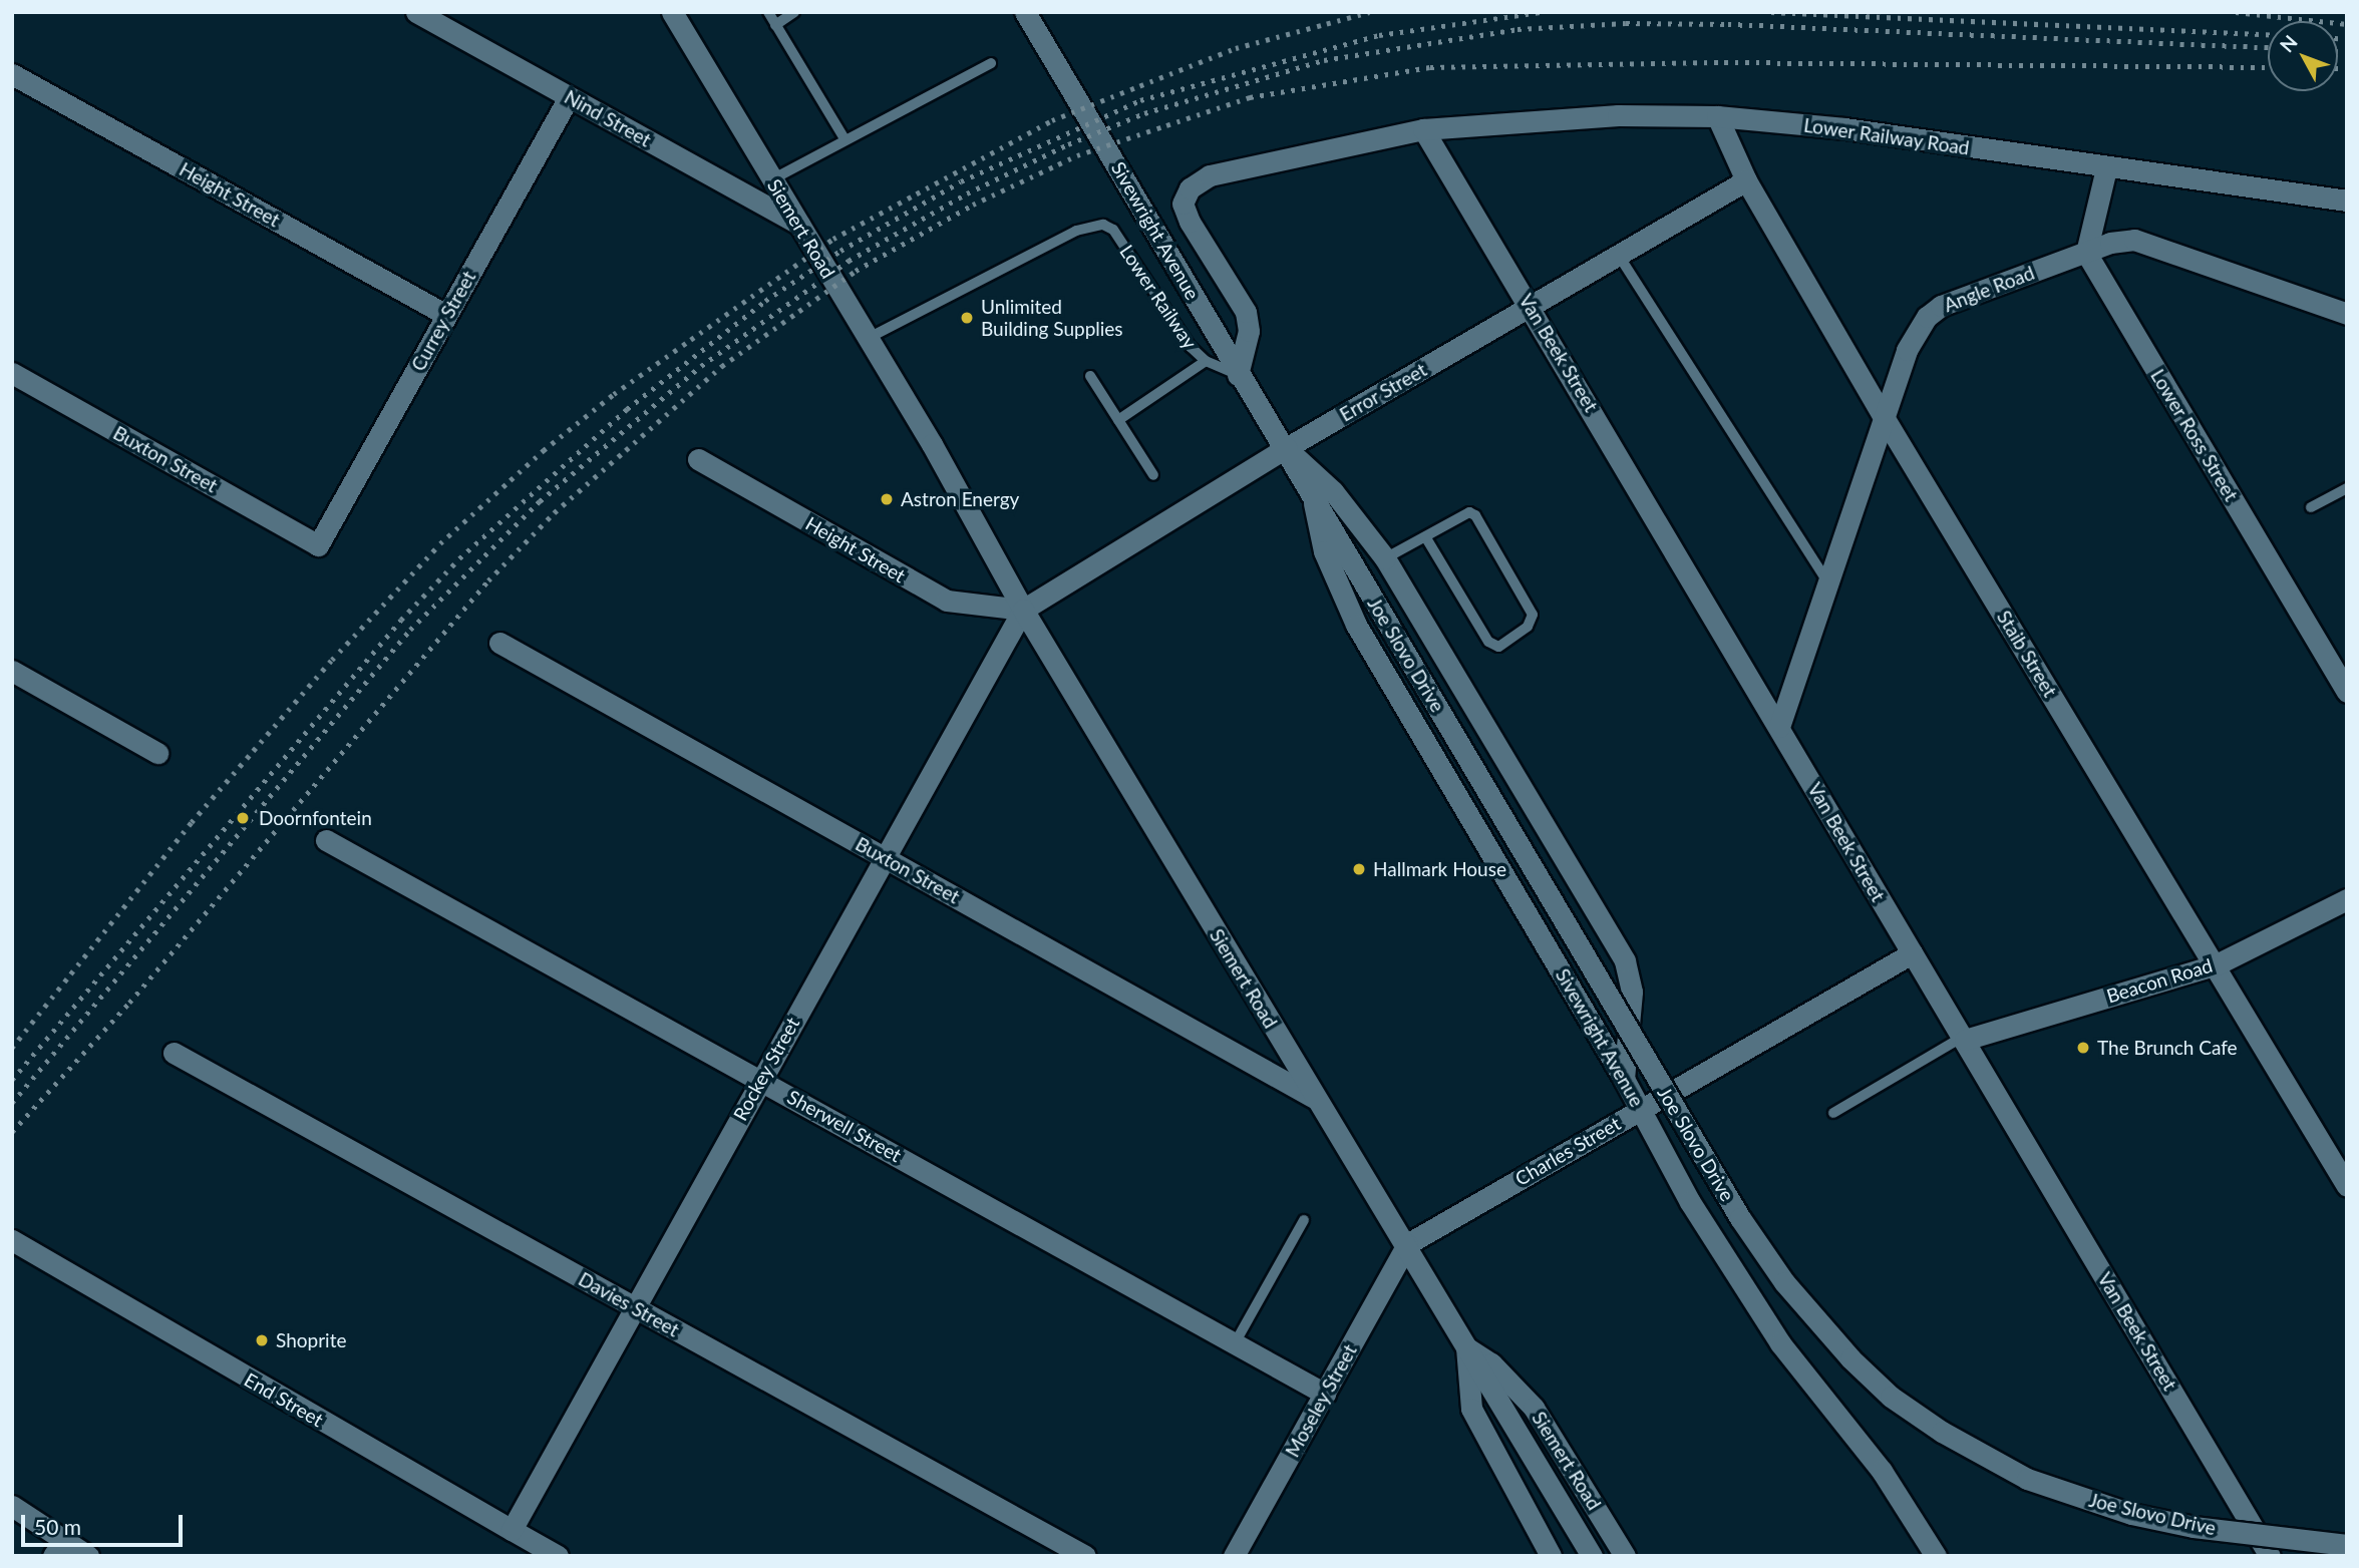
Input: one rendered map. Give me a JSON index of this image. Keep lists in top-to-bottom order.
{
  "streets": {
    "street": [
      "Nind Street",
      "Lower Railway Road",
      "Height Street",
      "Siemert Road",
      "Sivewright Avenue",
      "Angle Road",
      "Currey Street",
      "Van Beek Street",
      "Error Street",
      "Lower Ross Street",
      "Buxton Street",
      "Staib Street",
      "Joe Slovo Drive",
      "Beacon Road",
      "Rockey Street",
      "Sherwell Street",
      "Charles Street",
      "Davies Street",
      "End Street",
      "Moseley Street"
    ],
    "lane": ["Lower Railway"]
  },
  "crossings": [
    ["Nind Street", "Siemert Road"],
    ["Nind Street", "Currey Street"],
    ["Lower Railway Road", "Van Beek Street"],
    ["Lower Railway Road", "Staib Street"],
    ["Height Street", "Siemert Road"],
    ["Height Street", "Currey Street"],
    ["Height Street", "Error Street"],
    ["Height Street", "Rockey Street"],
    ["Siemert Road", "Lower Railway"],
    ["Siemert Road", "Error Street"],
    ["Siemert Road", "Buxton Street"],
    ["Siemert Road", "Rockey Street"],
    ["Siemert Road", "Charles Street"],
    ["Siemert Road", "Moseley Street"],
    ["Sivewright Avenue", "Lower Railway"],
    ["Sivewright Avenue", "Error Street"],
    ["Sivewright Avenue", "Joe Slovo Drive"],
    ["Sivewright Avenue", "Charles Street"],
    ["Angle Road", "Van Beek Street"],
    ["Angle Road", "Lower Ross Street"],
    ["Angle Road", "Staib Street"],
    ["Currey Street", "Buxton Street"],
    ["Van Beek Street", "Error Street"],
    ["Van Beek Street", "Beacon Road"],
    ["Van Beek Street", "Charles Street"],
    ["Error Street", "Staib Street"],
    ["Error Street", "Joe Slovo Drive"],
    ["Error Street", "Rockey Street"],
    ["Buxton Street", "Rockey Street"],
    ["Staib Street", "Beacon Road"],
    ["Rockey Street", "Sherwell Street"],
    ["Rockey Street", "Davies Street"],
    ["Rockey Street", "End Street"],
    ["Sherwell Street", "Moseley Street"],
    ["Charles Street", "Moseley Street"]
  ],
  "places": [
    "Unlimited Building Supplies",
    "Astron Energy",
    "Doornfontein",
    "Hallmark House",
    "The Brunch Cafe",
    "Shoprite"
  ],
  "scale_bar": "50 m",
  "north": "top left"
}
